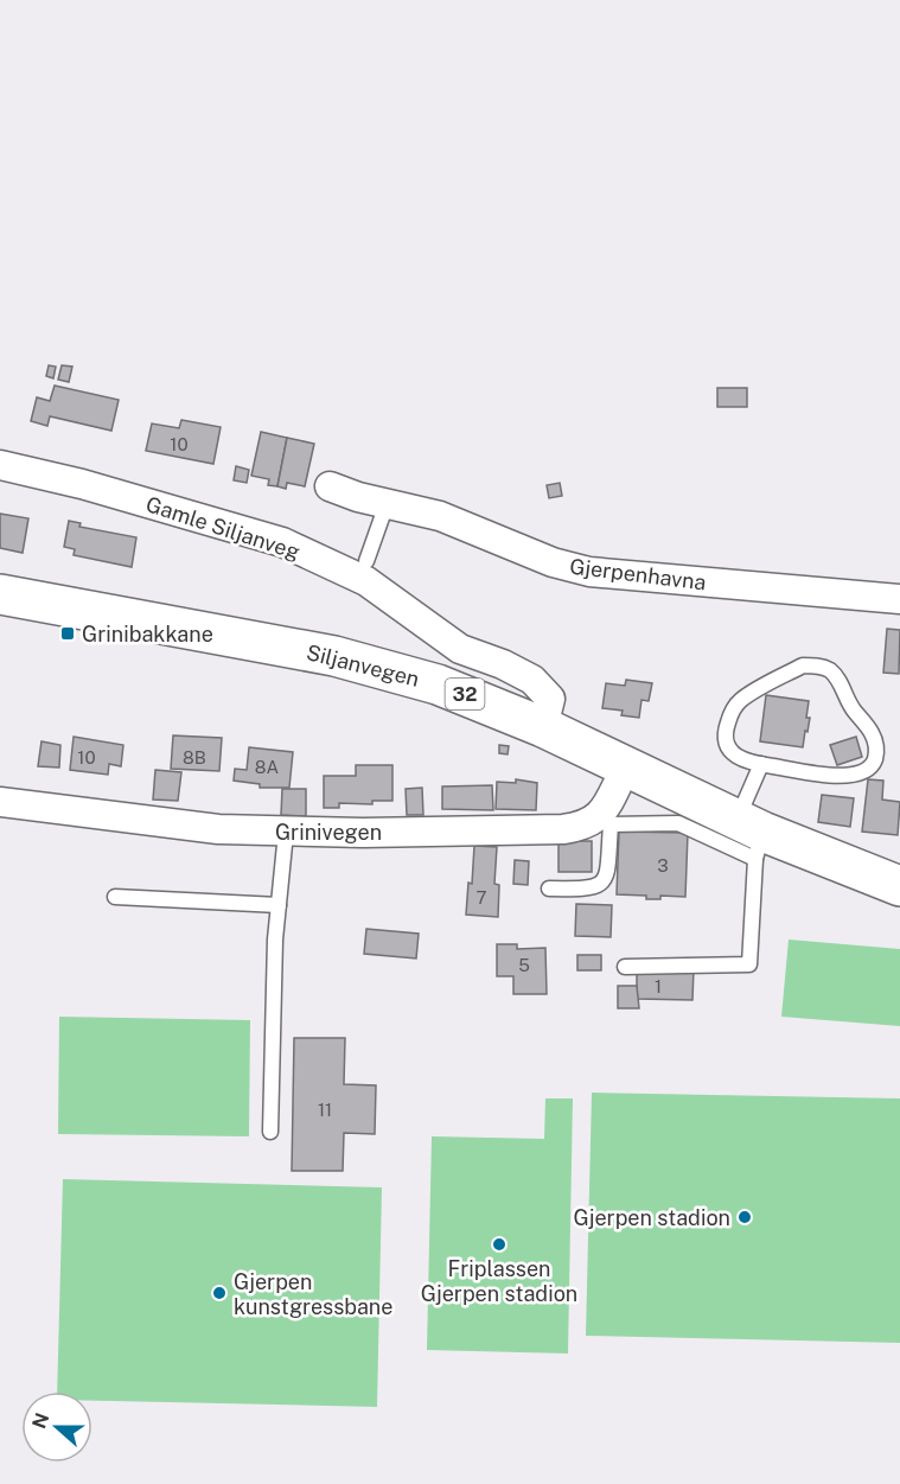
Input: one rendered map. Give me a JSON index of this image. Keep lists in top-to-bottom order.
{
  "streets": {
    "main road": ["Siljanvegen", "32"],
    "street": ["Gamle Siljanveg", "Gjerpenhavna", "Grinivegen"]
  },
  "crossings": [
    ["Gamle Siljanveg", "Siljanvegen"]
  ],
  "places": {
    "transit": ["Grinibakkane"],
    "other": ["Gjerpen stadion", "Friplassen Gjerpen stadion", "Gjerpen kunstgressbane"]
  },
  "house_numbers": [
    "10",
    "10",
    "8B",
    "8A",
    "3",
    "7",
    "5",
    "1",
    "11"
  ],
  "north": "left"
}
